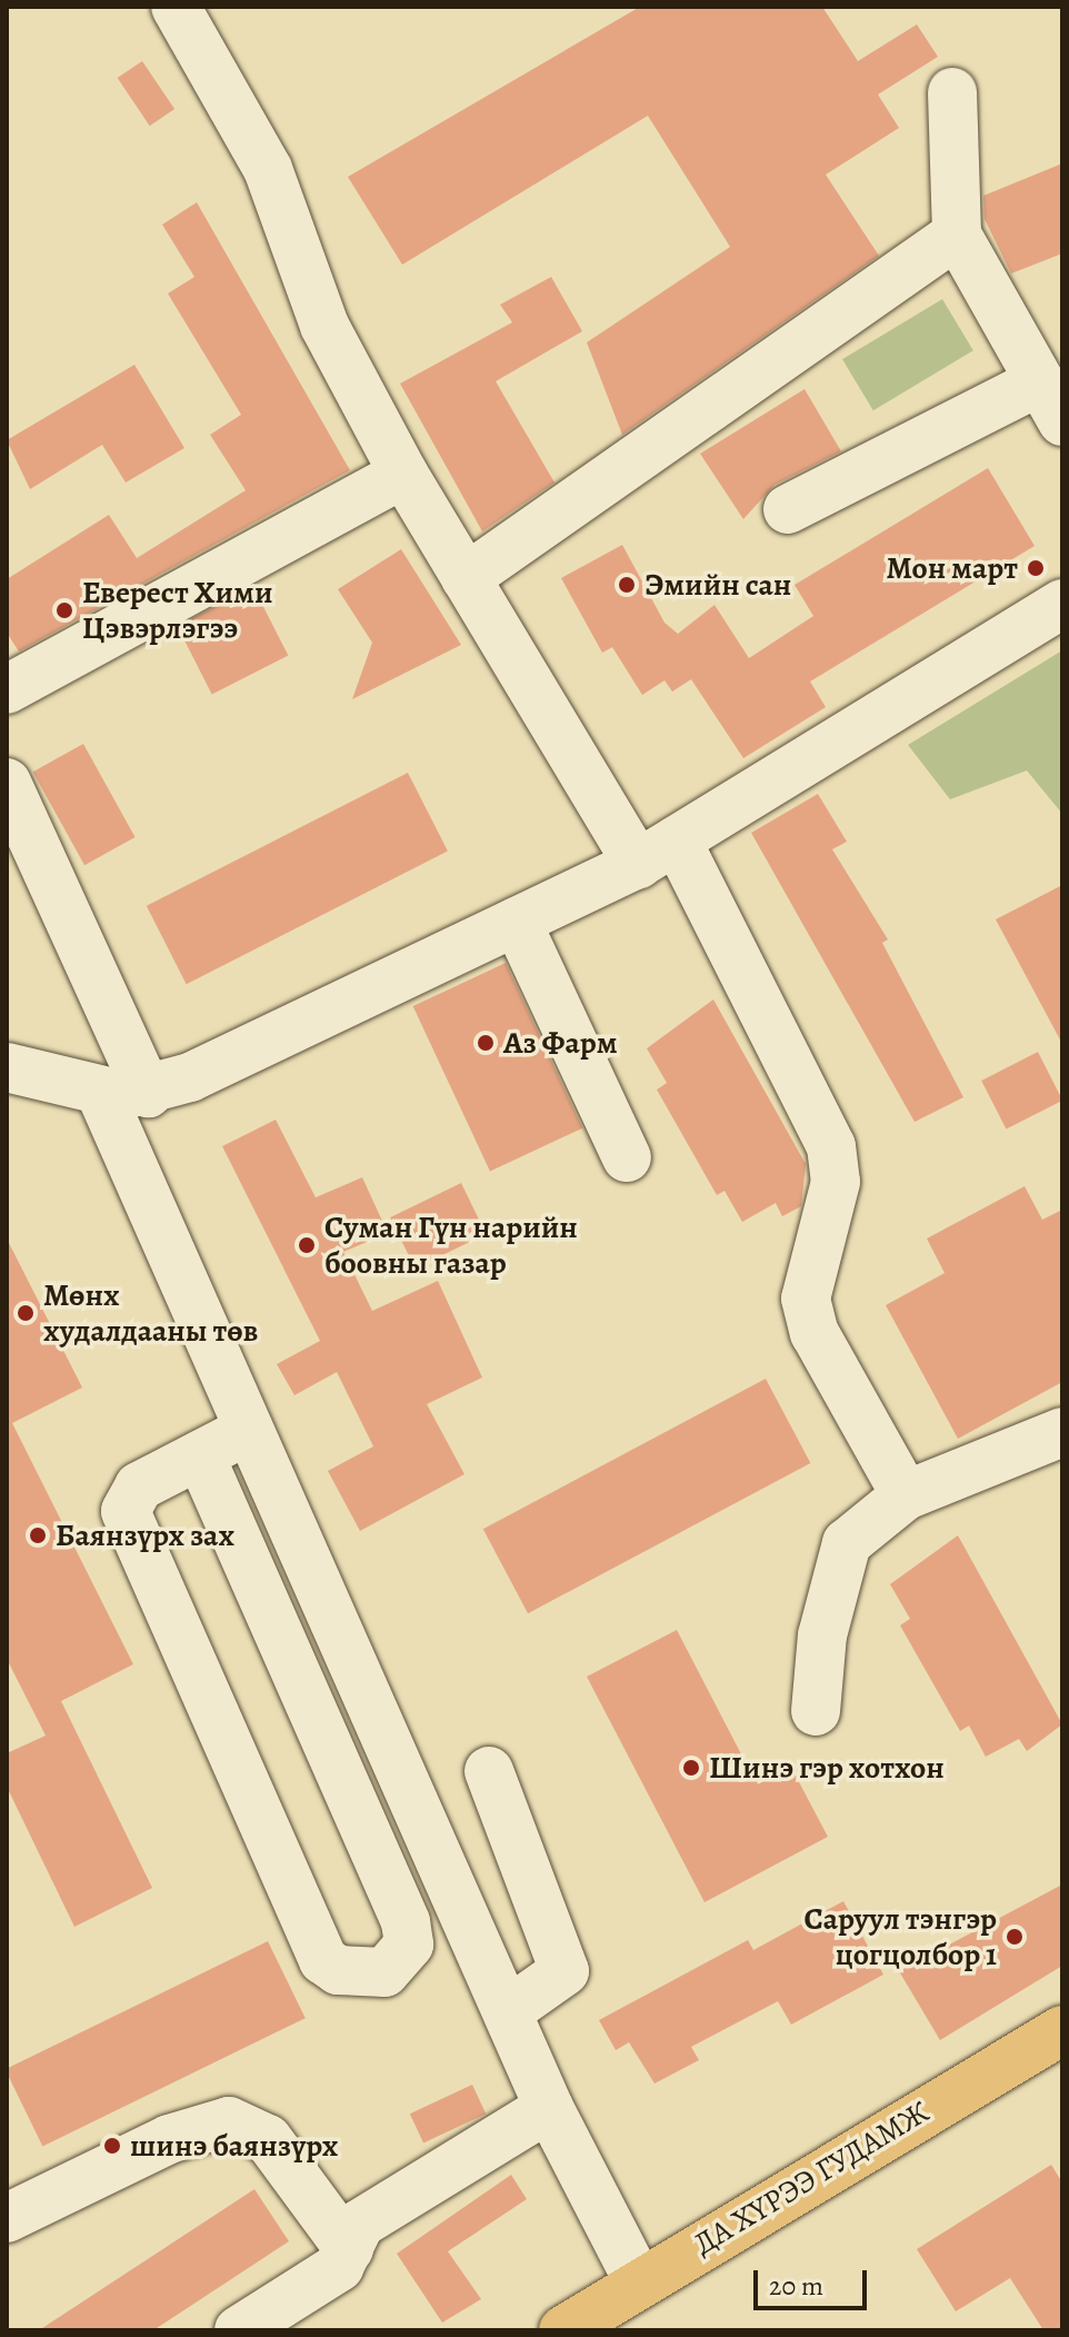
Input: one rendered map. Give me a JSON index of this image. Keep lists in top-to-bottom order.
{
  "streets": {
    "main road": ["ДА ХҮРЭЭ ГУДАМЖ"]
  },
  "places": [
    "Мон март",
    "Эмийн сан",
    "Еверест Хими Цэвэрлэгээ",
    "Аз Фарм",
    "Суман Гүн нарийн боовны газар",
    "Мөнх худалдааны төв",
    "Баянзүрх зах",
    "Шинэ гэр хотхон",
    "Саруул тэнгэр цогцолбор 1",
    "шинэ баянзүрх"
  ],
  "scale_bar": "20 m"
}
